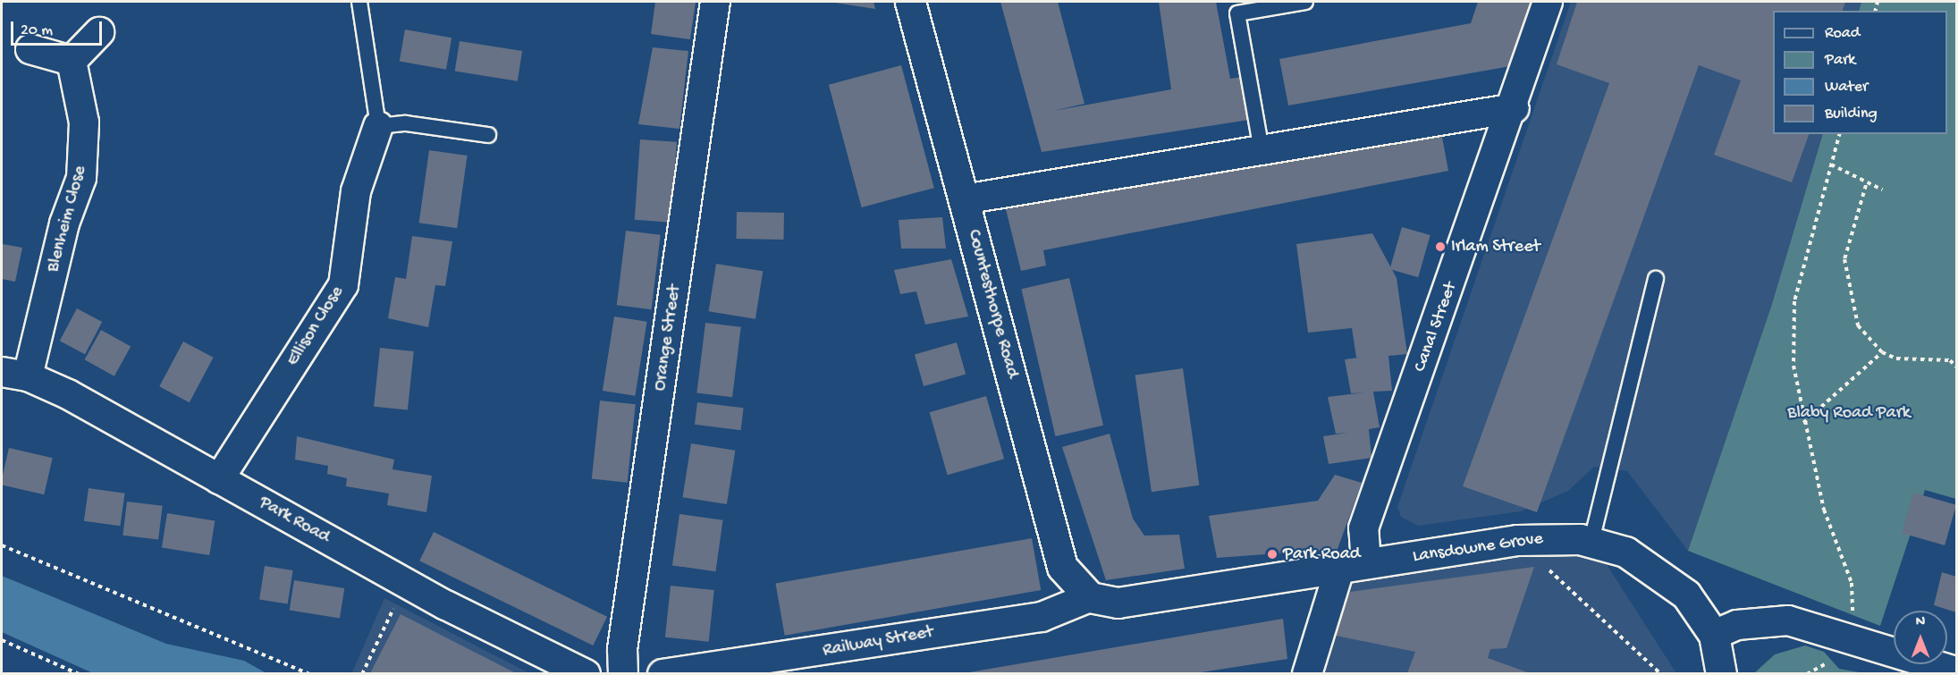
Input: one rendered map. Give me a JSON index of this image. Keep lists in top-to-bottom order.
{
  "streets": {
    "street": [
      "Blenheim Close",
      "Countesthorpe Road",
      "Ellison Close",
      "Canal Street",
      "Orange Street",
      "Park Road",
      "Lansdowne Grove",
      "Railway Street"
    ]
  },
  "crossings": [
    ["Blenheim Close", "Park Road"],
    ["Countesthorpe Road", "Lansdowne Grove"],
    ["Countesthorpe Road", "Railway Street"],
    ["Ellison Close", "Park Road"],
    ["Canal Street", "Lansdowne Grove"],
    ["Lansdowne Grove", "Railway Street"]
  ],
  "parks": ["Blaby Road Park"],
  "places": ["Irlam Street", "Park Road"],
  "legend": [
    "Road",
    "Park",
    "Water",
    "Building"
  ],
  "scale_bar": "20 m",
  "north": "top"
}
